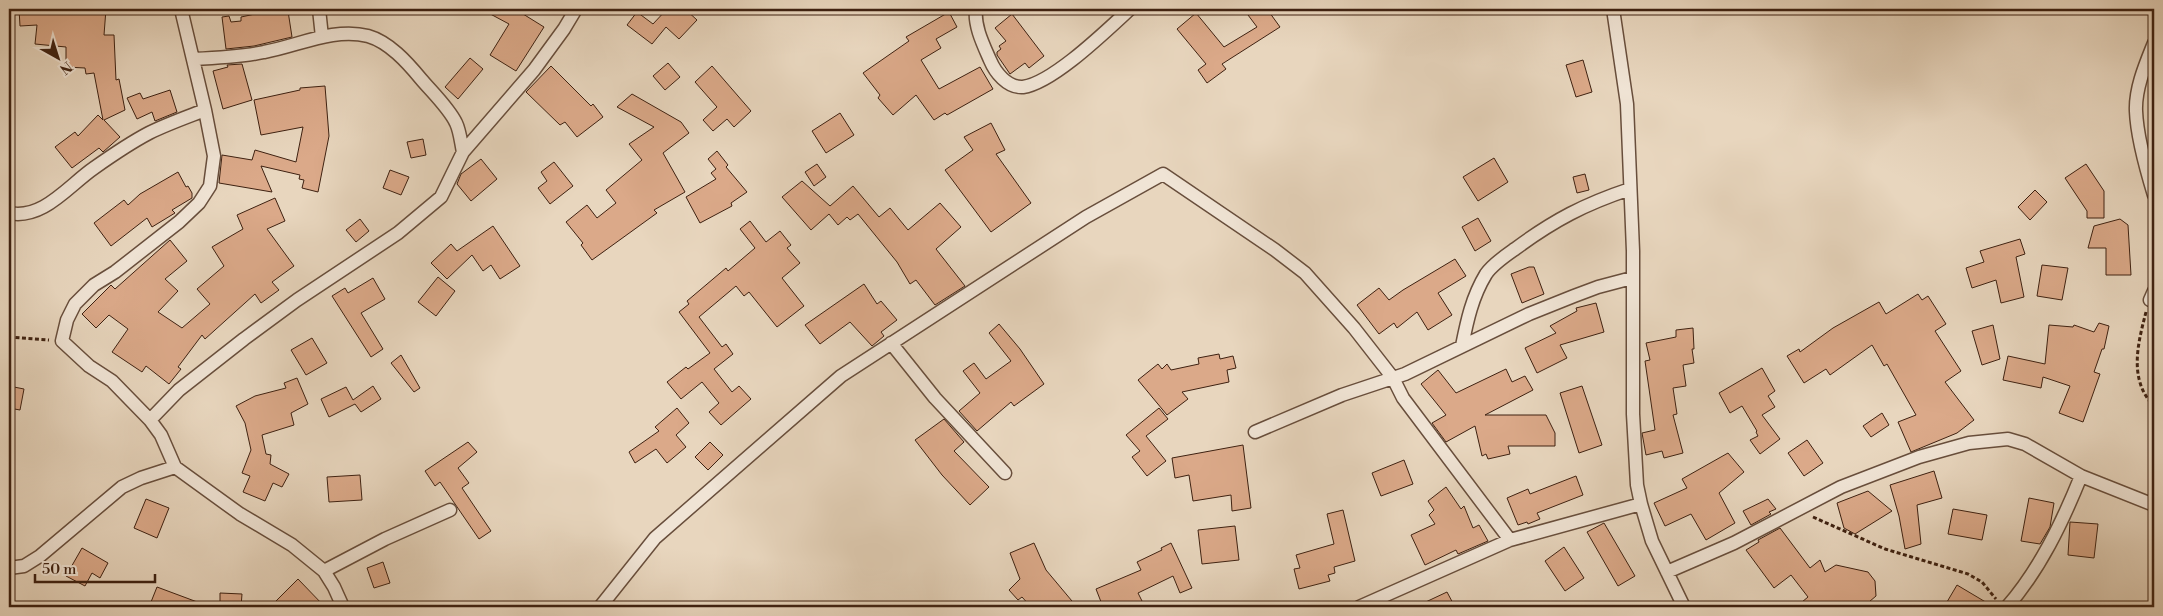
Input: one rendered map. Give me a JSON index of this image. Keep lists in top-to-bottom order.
{
  "scale_bar": "50 m",
  "north": "bottom right"
}
